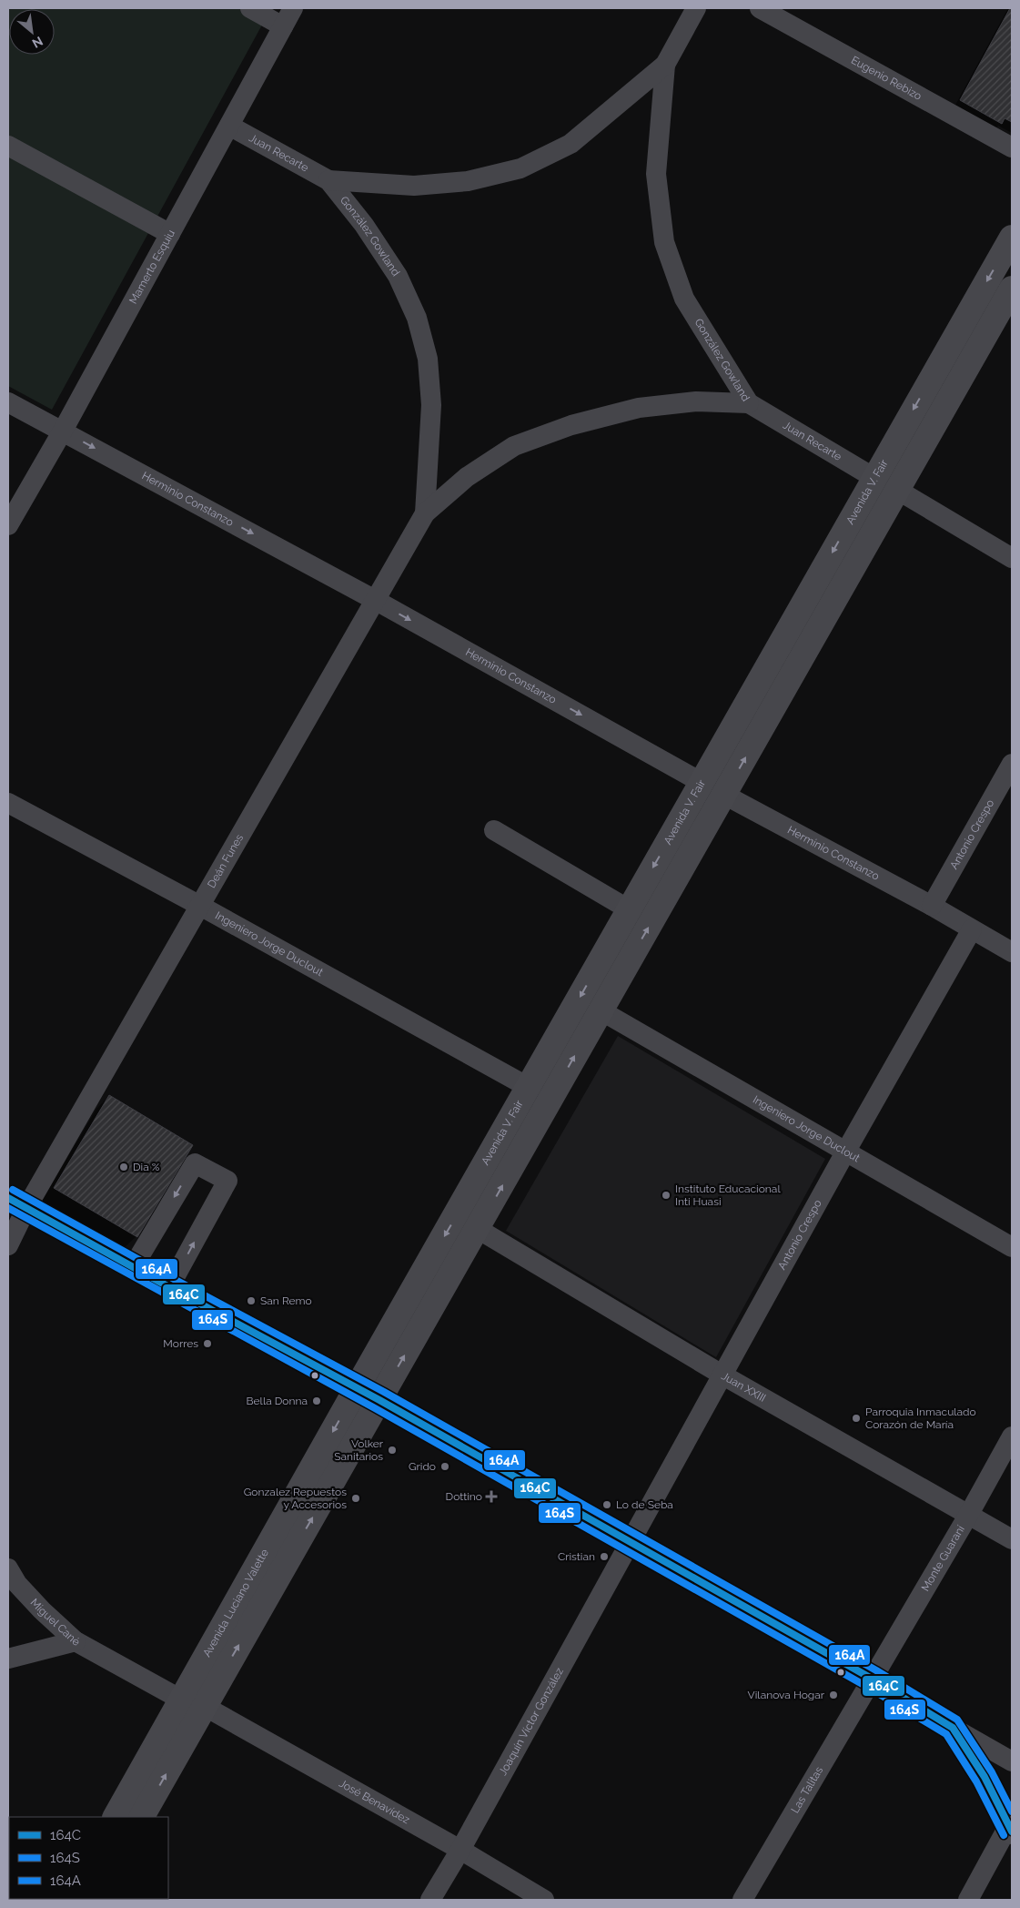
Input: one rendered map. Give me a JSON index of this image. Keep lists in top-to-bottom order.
{
  "streets": {
    "main road": ["Avenida V. Fair", "Herminio Constanzo", "Avenida Luciano Valette"],
    "street": [
      "Eugenio Rebizo",
      "Juan Recarte",
      "González Gowland",
      "Mamerto Esquiu",
      "Antonio Crespo",
      "Deán Funes",
      "Ingeniero Jorge Duclout",
      "Juan XXIII",
      "Monte Guaraní",
      "Miguel Cané",
      "Joaquín Víctor González",
      "Las Talitas",
      "José Benavídez"
    ]
  },
  "crossings": [
    ["Juan Recarte", "González Gowland"],
    ["Juan Recarte", "Mamerto Esquiu"],
    ["Juan Recarte", "Avenida V. Fair"],
    ["González Gowland", "Deán Funes"],
    ["Mamerto Esquiu", "Herminio Constanzo"],
    ["Avenida V. Fair", "Herminio Constanzo"],
    ["Avenida V. Fair", "Ingeniero Jorge Duclout"],
    ["Avenida V. Fair", "Avenida Luciano Valette"],
    ["Herminio Constanzo", "Antonio Crespo"],
    ["Herminio Constanzo", "Deán Funes"],
    ["Antonio Crespo", "Ingeniero Jorge Duclout"],
    ["Antonio Crespo", "Juan XXIII"],
    ["Antonio Crespo", "Joaquín Víctor González"],
    ["Deán Funes", "Ingeniero Jorge Duclout"],
    ["Juan XXIII", "Monte Guaraní"],
    ["Monte Guaraní", "Las Talitas"],
    ["Avenida Luciano Valette", "José Benavídez"],
    ["Miguel Cané", "José Benavídez"],
    ["Joaquín Víctor González", "José Benavídez"]
  ],
  "one_way": ["Herminio Constanzo"],
  "places": {
    "other": [
      "Dia %",
      "Instituto Educacional Inti Huasi",
      "San Remo",
      "Morres",
      "Bella Donna",
      "Parroquia Inmaculado Corazón de María",
      "Volker Sanitarios",
      "Grido",
      "Gonzalez Repuestos y Accesorios",
      "Lo de Seba",
      "Cristian",
      "Vilanova Hogar"
    ],
    "health": ["Dottino"]
  },
  "lines": ["transit line 164A", "transit line 164C", "transit line 164S"],
  "legend": ["164C", "164S", "164A"],
  "north": "bottom right"
}
